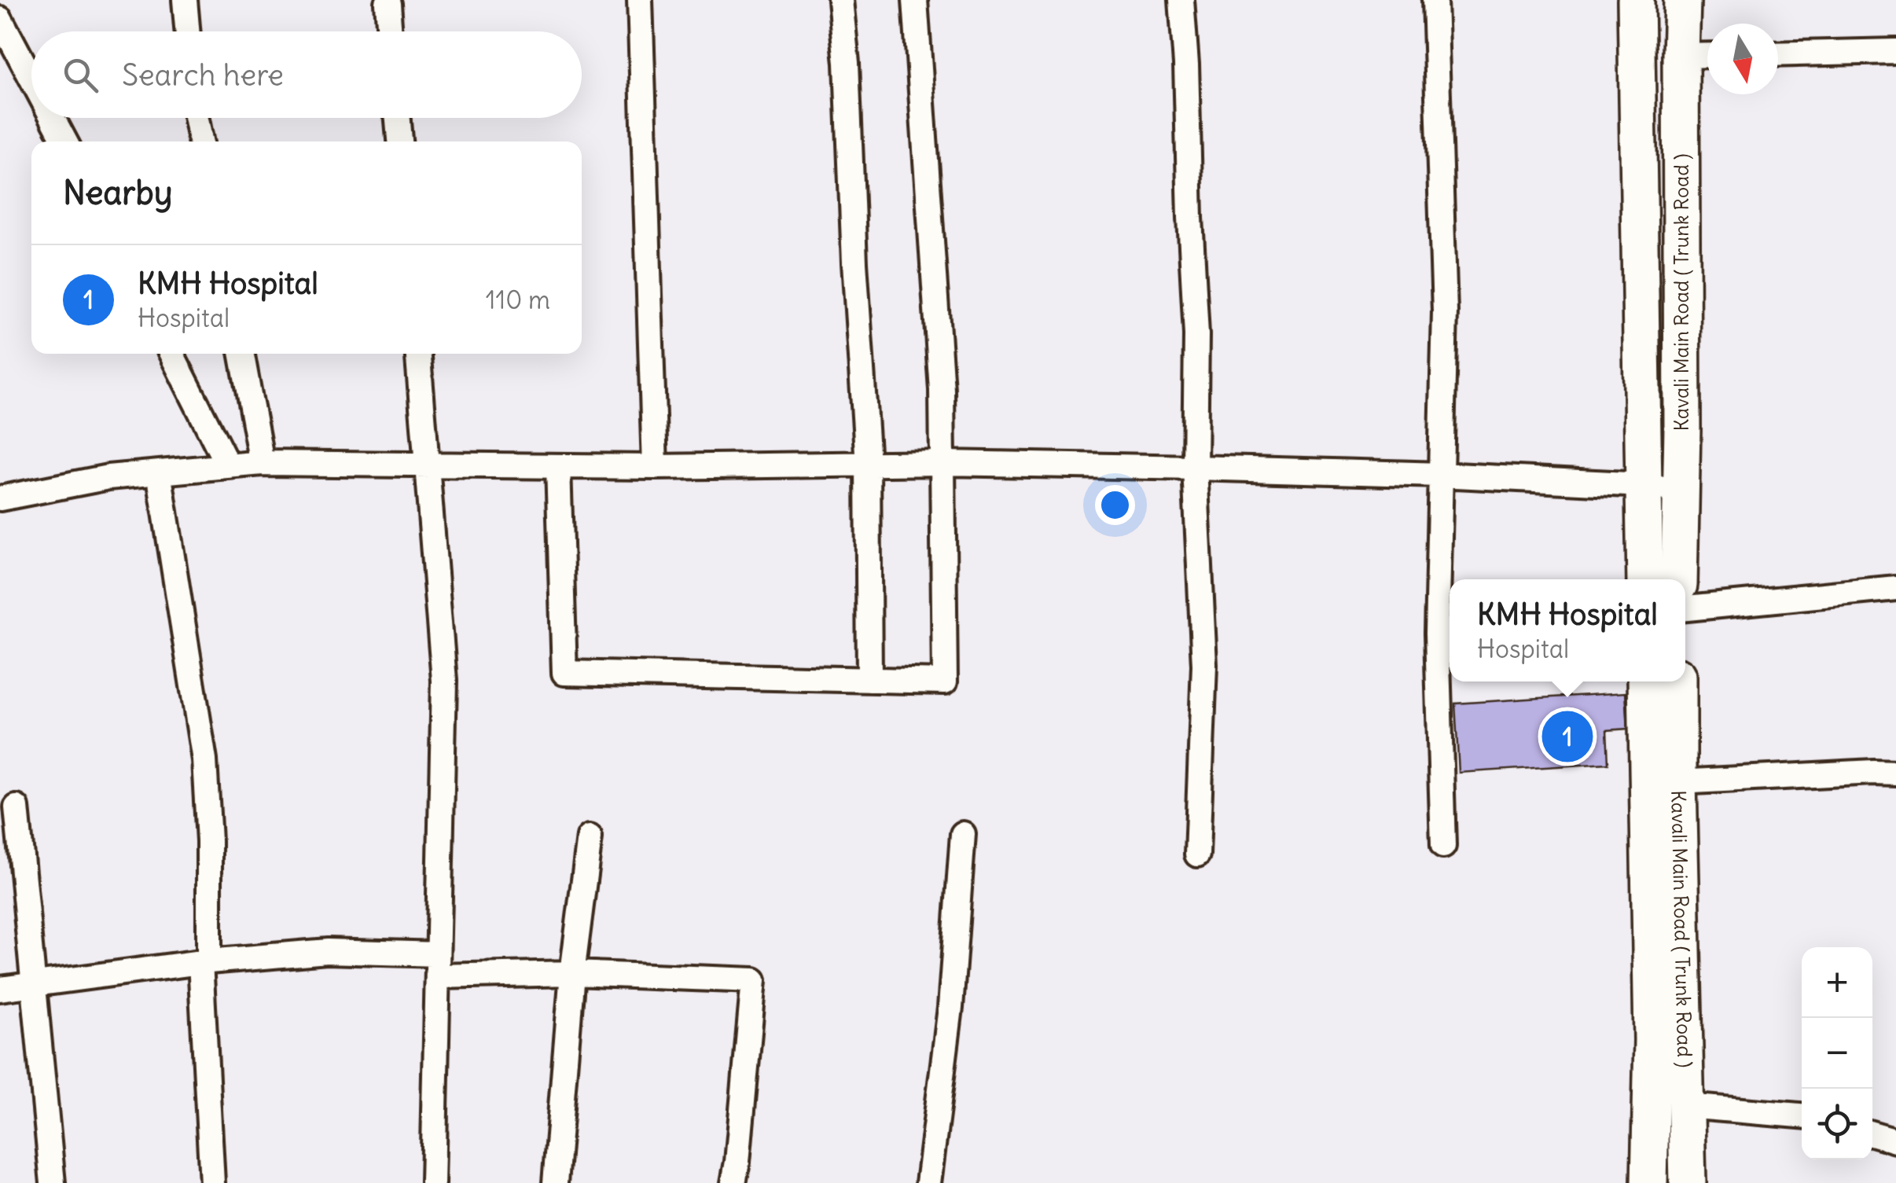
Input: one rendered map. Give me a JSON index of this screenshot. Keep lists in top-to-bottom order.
{
  "streets": {
    "main road": ["Kavali Main Road ( Trunk Road )"]
  },
  "north": "bottom",
  "page": {
    "search": "Search here",
    "heading": "Nearby",
    "list": [
      {
        "mark": "1",
        "name": "KMH Hospital",
        "note": "Hospital",
        "value": "110 m"
      }
    ],
    "popup": ["KMH Hospital", "Hospital"],
    "pins": "1",
    "map_buttons": ["+", "−"]
  }
}
